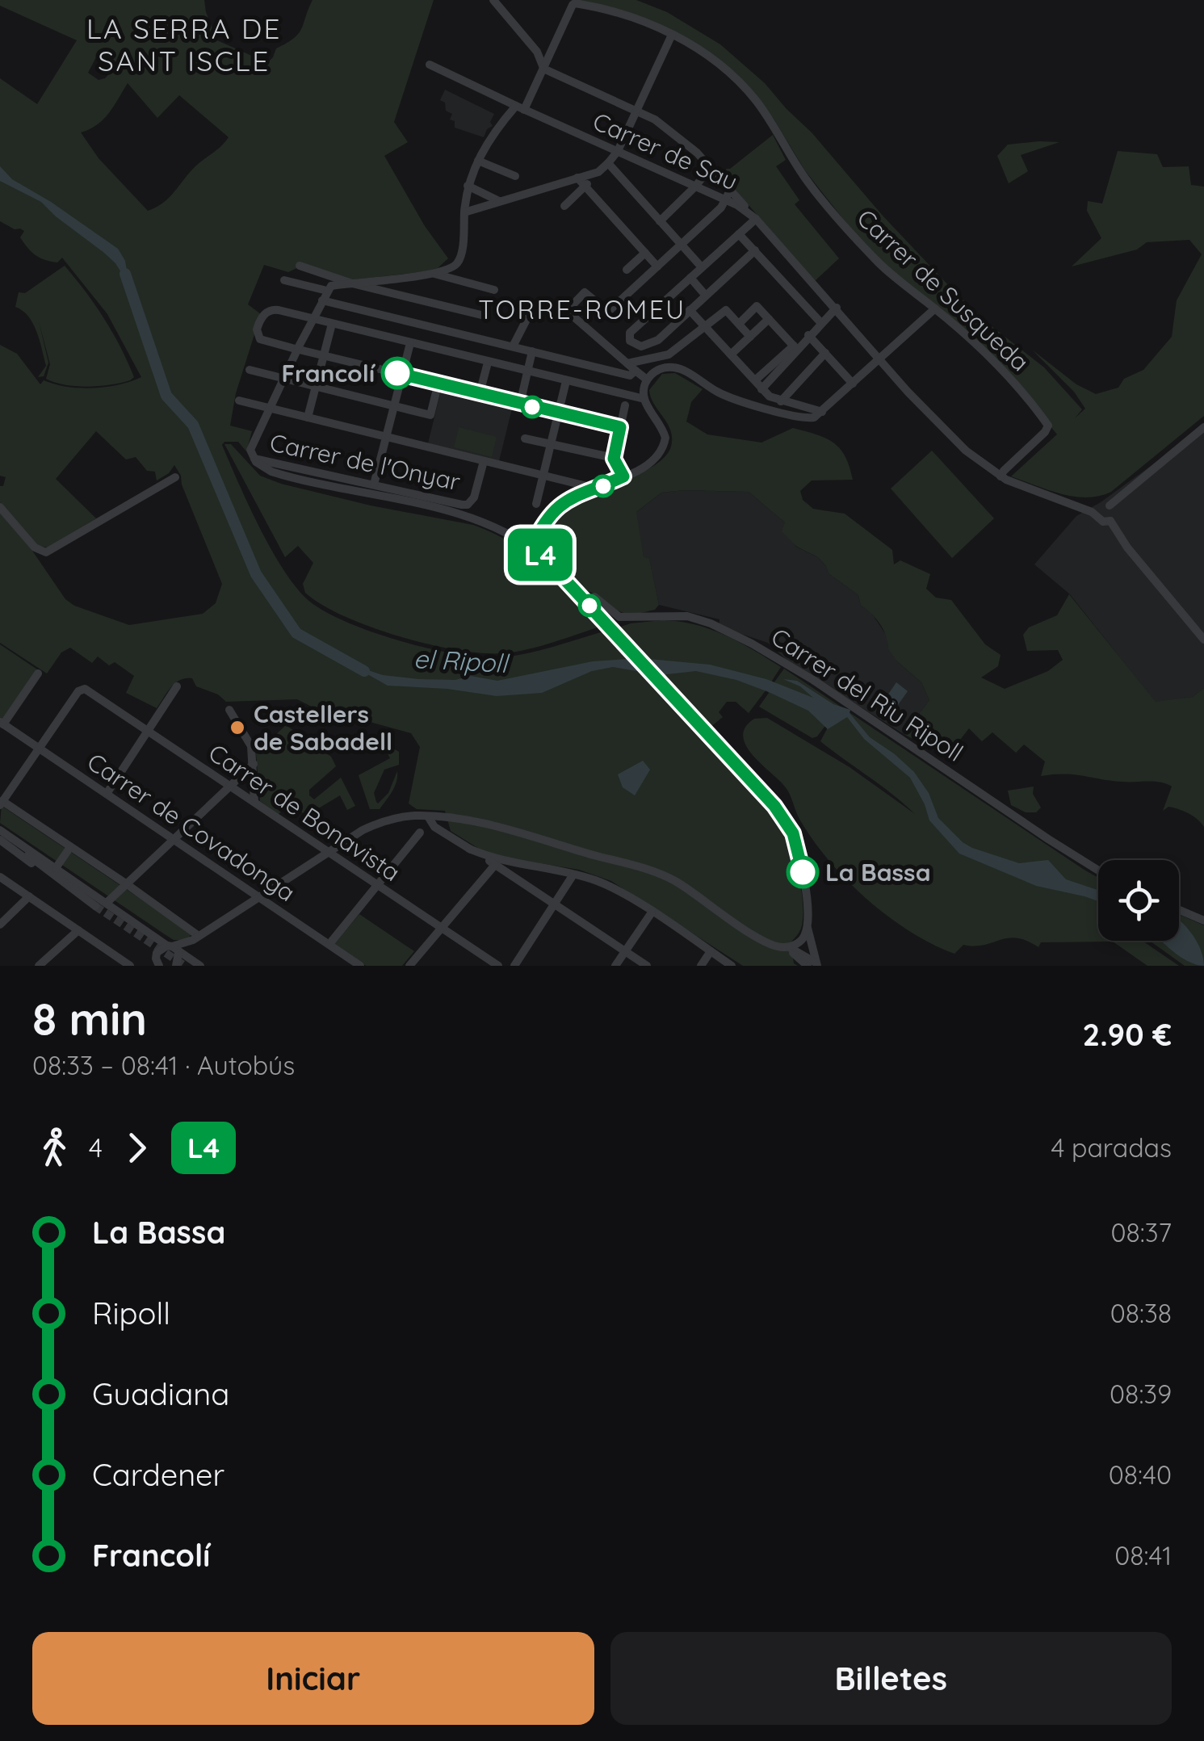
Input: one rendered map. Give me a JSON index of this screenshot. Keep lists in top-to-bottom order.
{
  "streets": {
    "street": [
      "Carrer de Sau",
      "Carrer de Susqueda",
      "Carrer de l'Onyar",
      "Carrer del Riu Ripoll",
      "Carrer de Bonavista",
      "Carrer de Covadonga"
    ]
  },
  "crossings": [
    ["Carrer de Sau", "Carrer de Susqueda"],
    ["Carrer de Bonavista", "Carrer de Covadonga"]
  ],
  "districts": ["LA SERRA DE SANT ISCLE", "TORRE-ROMEU"],
  "water": ["el Ripoll"],
  "places": ["Francolí", "Castellers de Sabadell", "La Bassa"],
  "lines": ["bus line L4"],
  "page": {
    "on_map": "L4",
    "heading": ["8 min", "08:33 – 08:41 · Autobús", "2.90 €"],
    "legs": ["4", "L4", "4 paradas"],
    "list": [
      {
        "name": "La Bassa",
        "value": "08:37"
      },
      {
        "name": "Ripoll",
        "value": "08:38"
      },
      {
        "name": "Guadiana",
        "value": "08:39"
      },
      {
        "name": "Cardener",
        "value": "08:40"
      },
      {
        "name": "Francolí",
        "value": "08:41"
      }
    ],
    "buttons": ["Iniciar", "Billetes"]
  }
}
